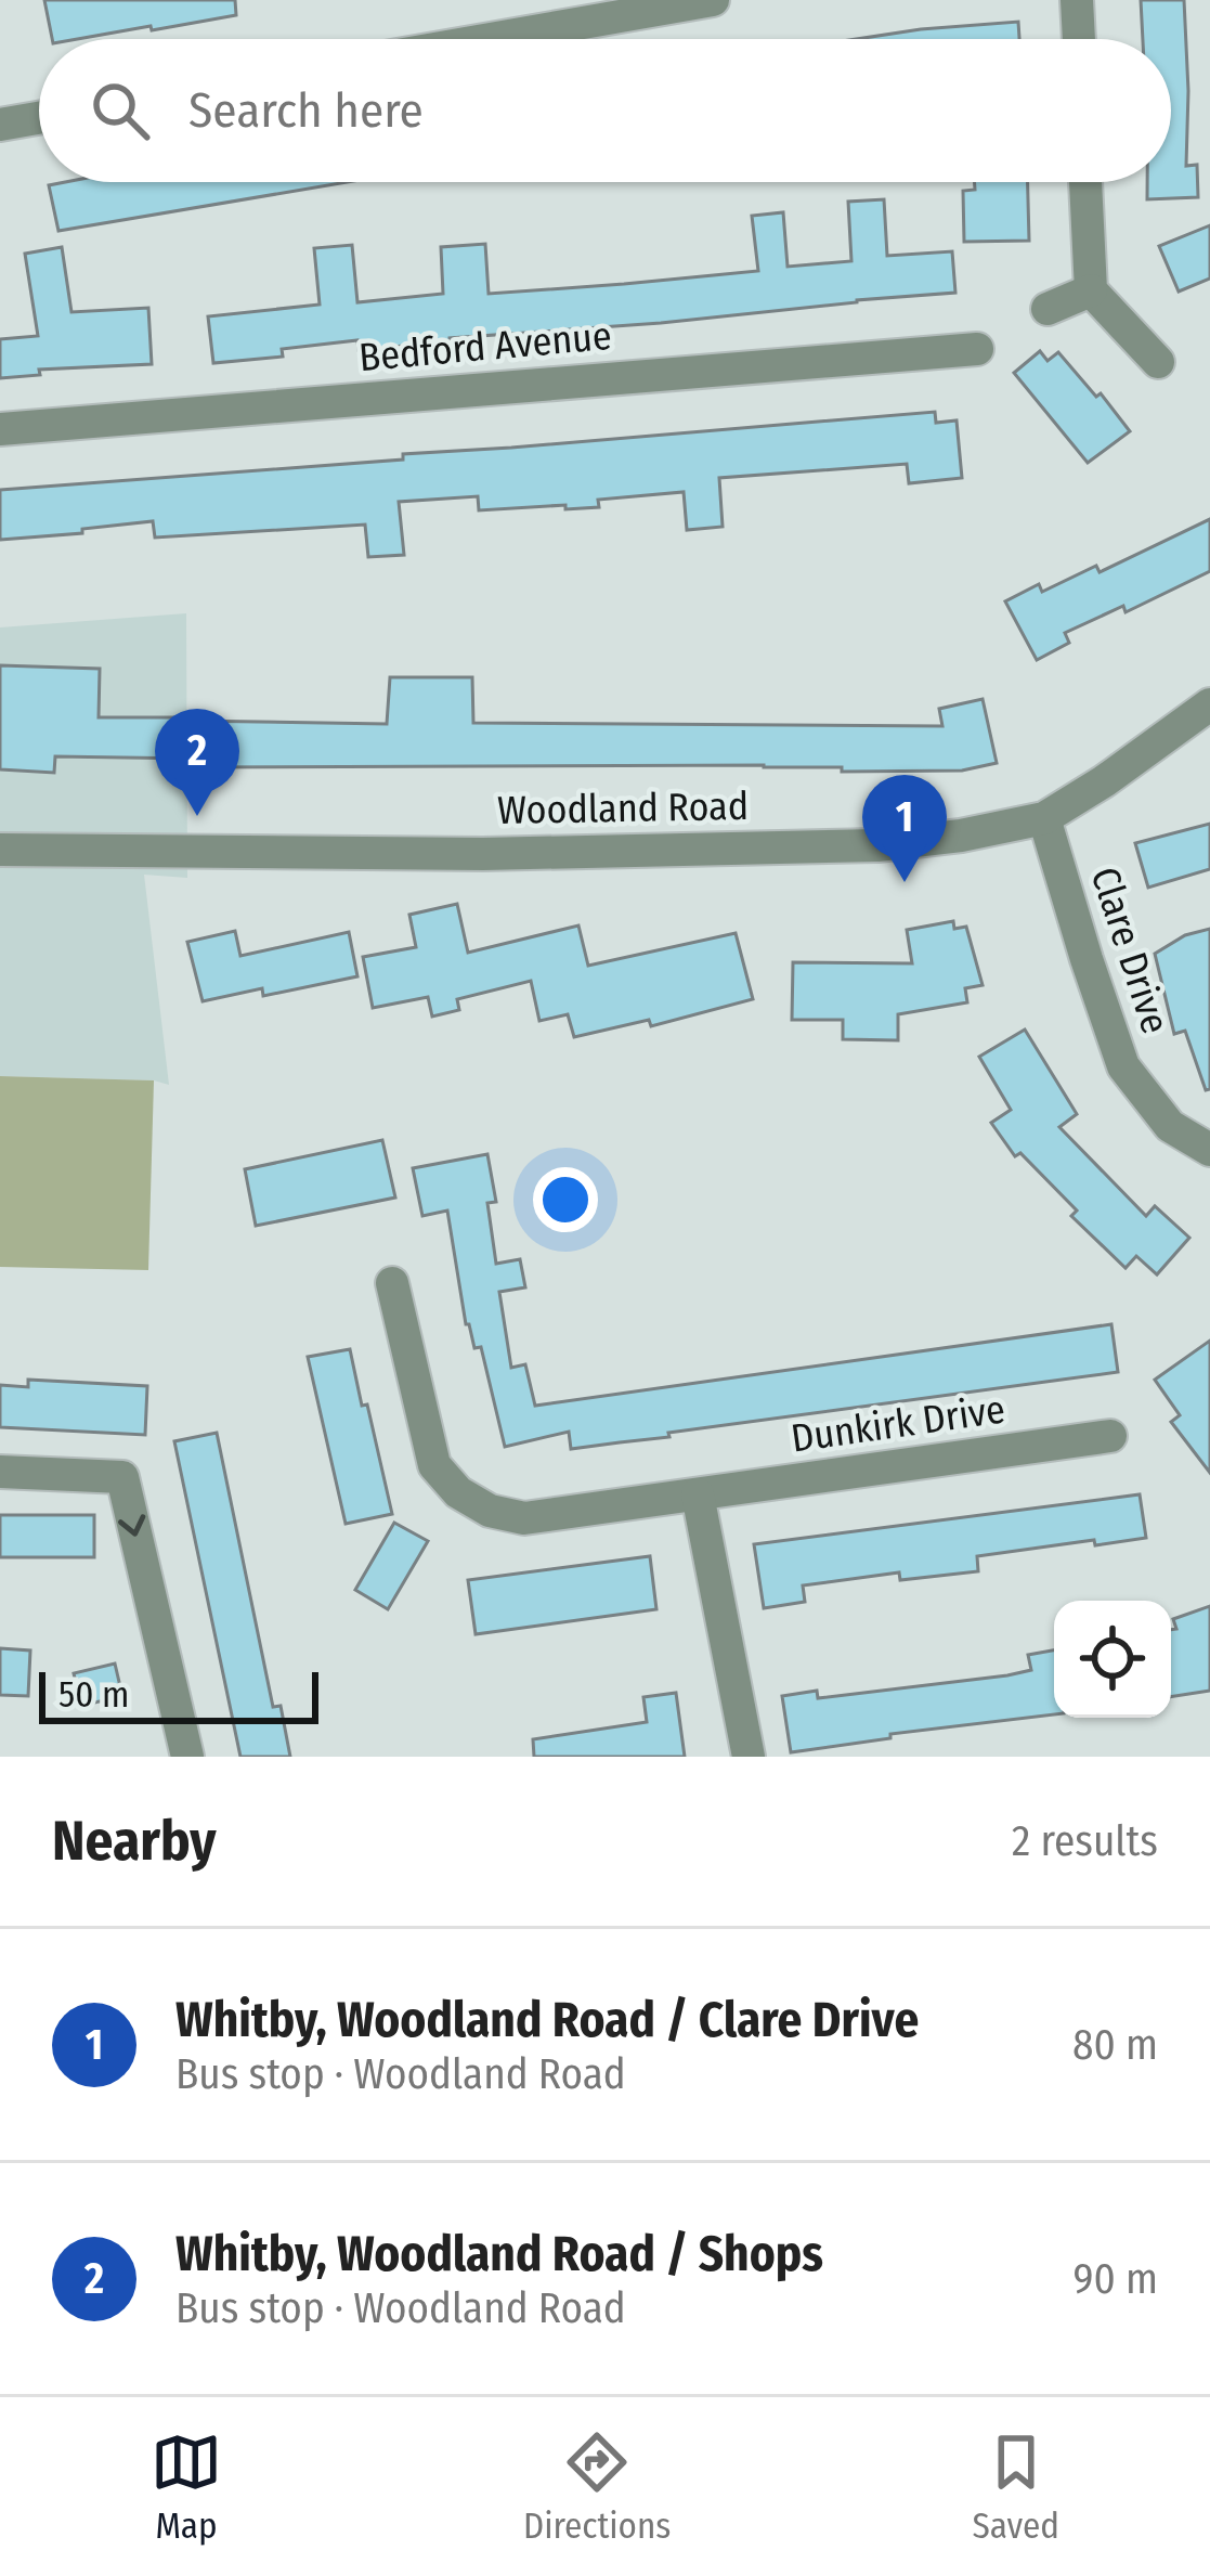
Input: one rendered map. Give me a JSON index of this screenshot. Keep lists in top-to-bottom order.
{
  "streets": {
    "street": [
      "Bedford Avenue",
      "Woodland Road",
      "Clare Drive",
      "Dunkirk Drive"
    ]
  },
  "crossings": [
    ["Woodland Road", "Clare Drive"]
  ],
  "scale_bar": "50 m",
  "page": {
    "search": "Search here",
    "pins": ["2", "1"],
    "scale": "50 m",
    "heading": ["Nearby", "2 results"],
    "list": [
      {
        "mark": "1",
        "name": "Whitby, Woodland Road / Clare Drive",
        "note": "Bus stop · Woodland Road",
        "value": "80 m"
      },
      {
        "mark": "2",
        "name": "Whitby, Woodland Road / Shops",
        "note": "Bus stop · Woodland Road",
        "value": "90 m"
      }
    ],
    "nav": ["Map", "Directions", "Saved"]
  }
}
